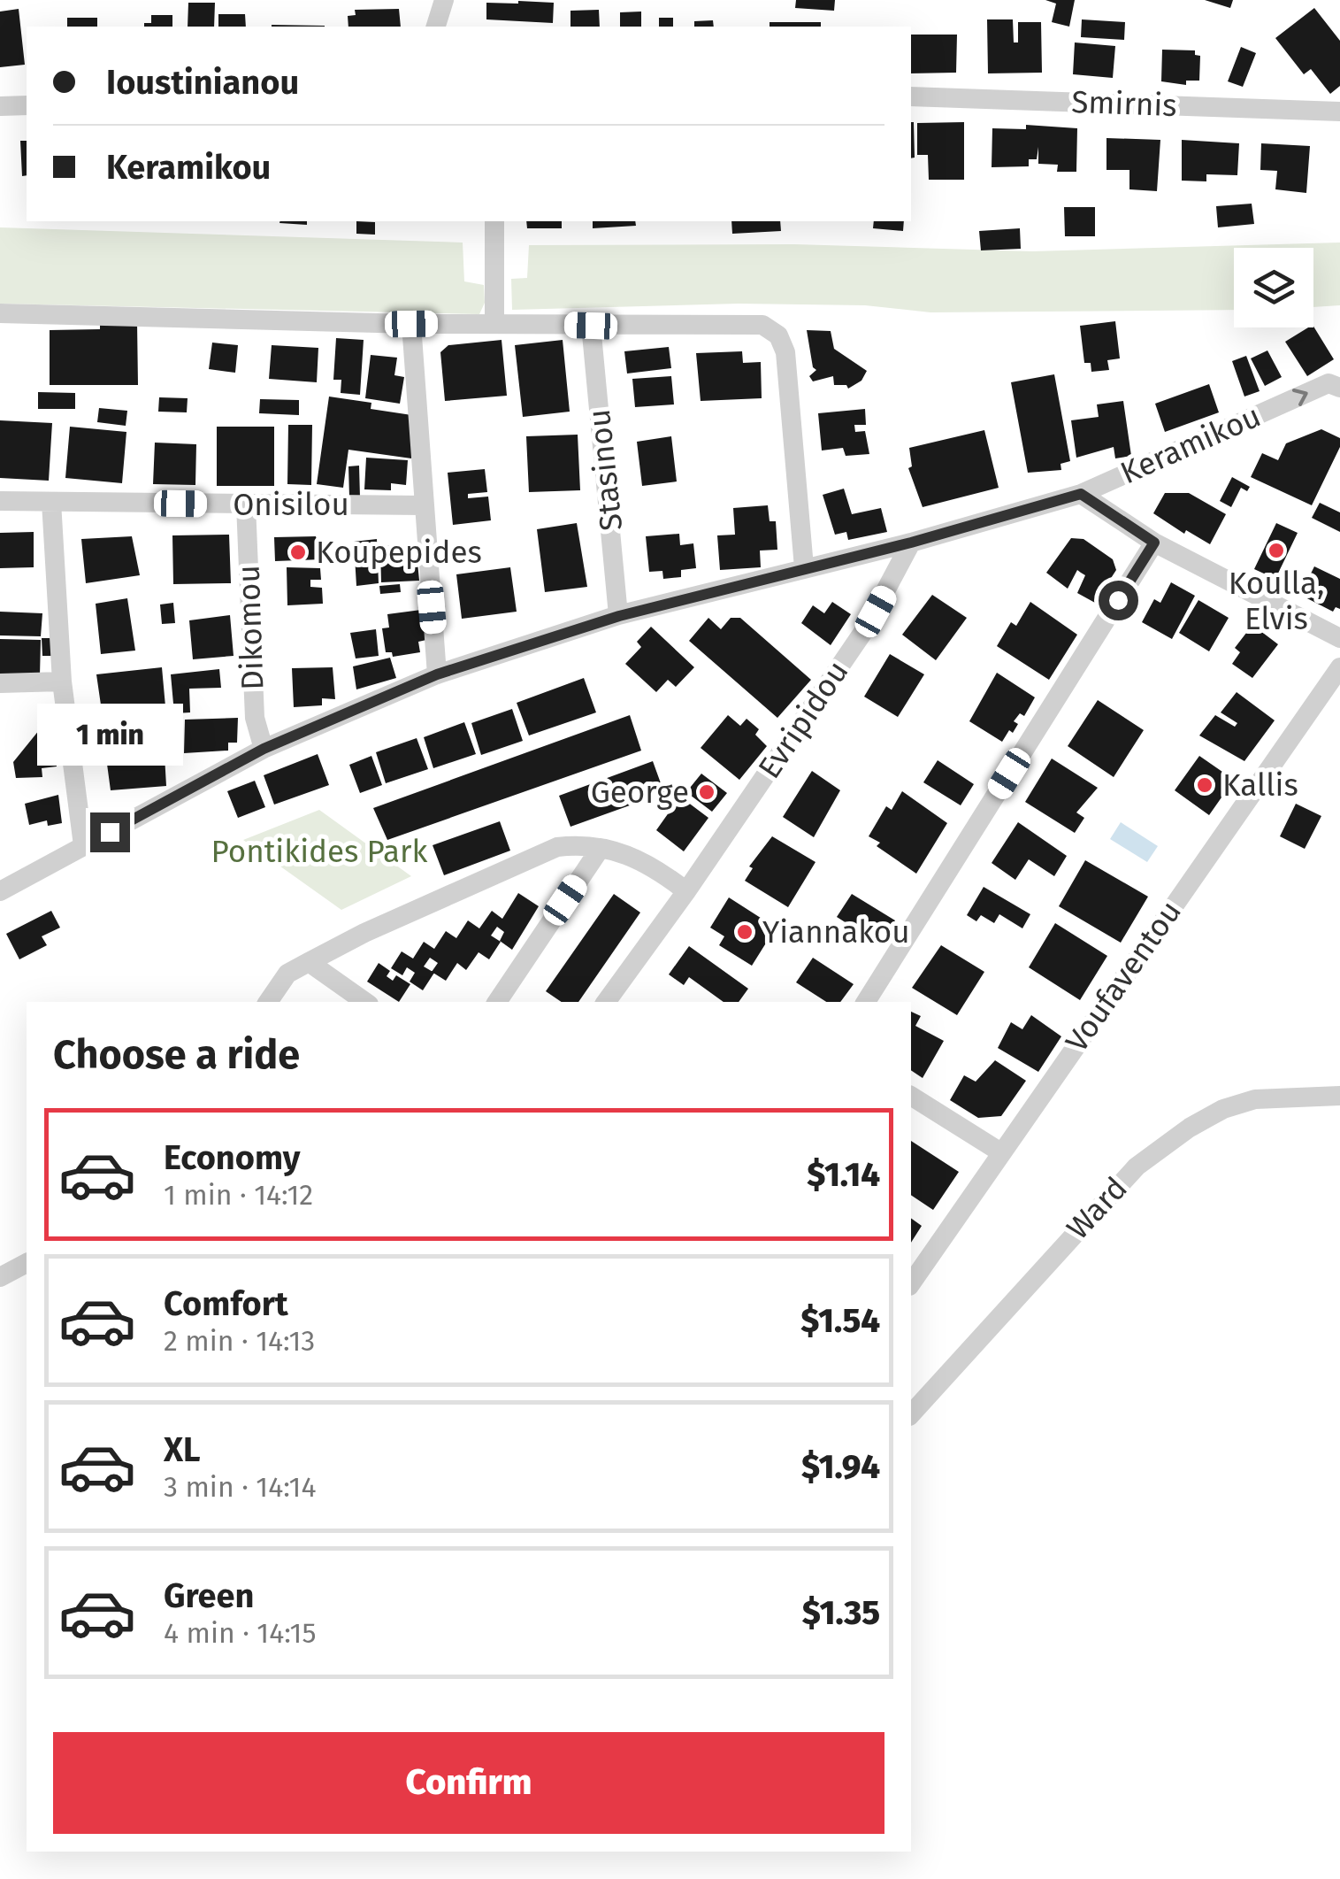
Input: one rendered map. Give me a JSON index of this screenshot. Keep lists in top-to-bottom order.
{
  "streets": {
    "street": [
      "Smirnis",
      "Keramikou",
      "Stasinou",
      "Onisilou",
      "Dikomou",
      "Evripidou",
      "Voufaventou",
      "Ward"
    ]
  },
  "crossings": [
    ["Keramikou", "Stasinou"],
    ["Keramikou", "Dikomou"],
    ["Keramikou", "Evripidou"],
    ["Onisilou", "Dikomou"]
  ],
  "parks": ["Pontikides Park"],
  "places": [
    "Koulla, Elvis",
    "Koupepides",
    "Kallis",
    "George",
    "Yiannakou"
  ],
  "page": {
    "banner": ["Ioustinianou", "Keramikou"],
    "bubble": "1 min",
    "heading": "Choose a ride",
    "list": [
      {
        "name": "Economy",
        "note": "1 min · 14:12",
        "value": "$1.14"
      },
      {
        "name": "Comfort",
        "note": "2 min · 14:13",
        "value": "$1.54"
      },
      {
        "name": "XL",
        "note": "3 min · 14:14",
        "value": "$1.94"
      },
      {
        "name": "Green",
        "note": "4 min · 14:15",
        "value": "$1.35"
      }
    ],
    "buttons": "Confirm"
  }
}
